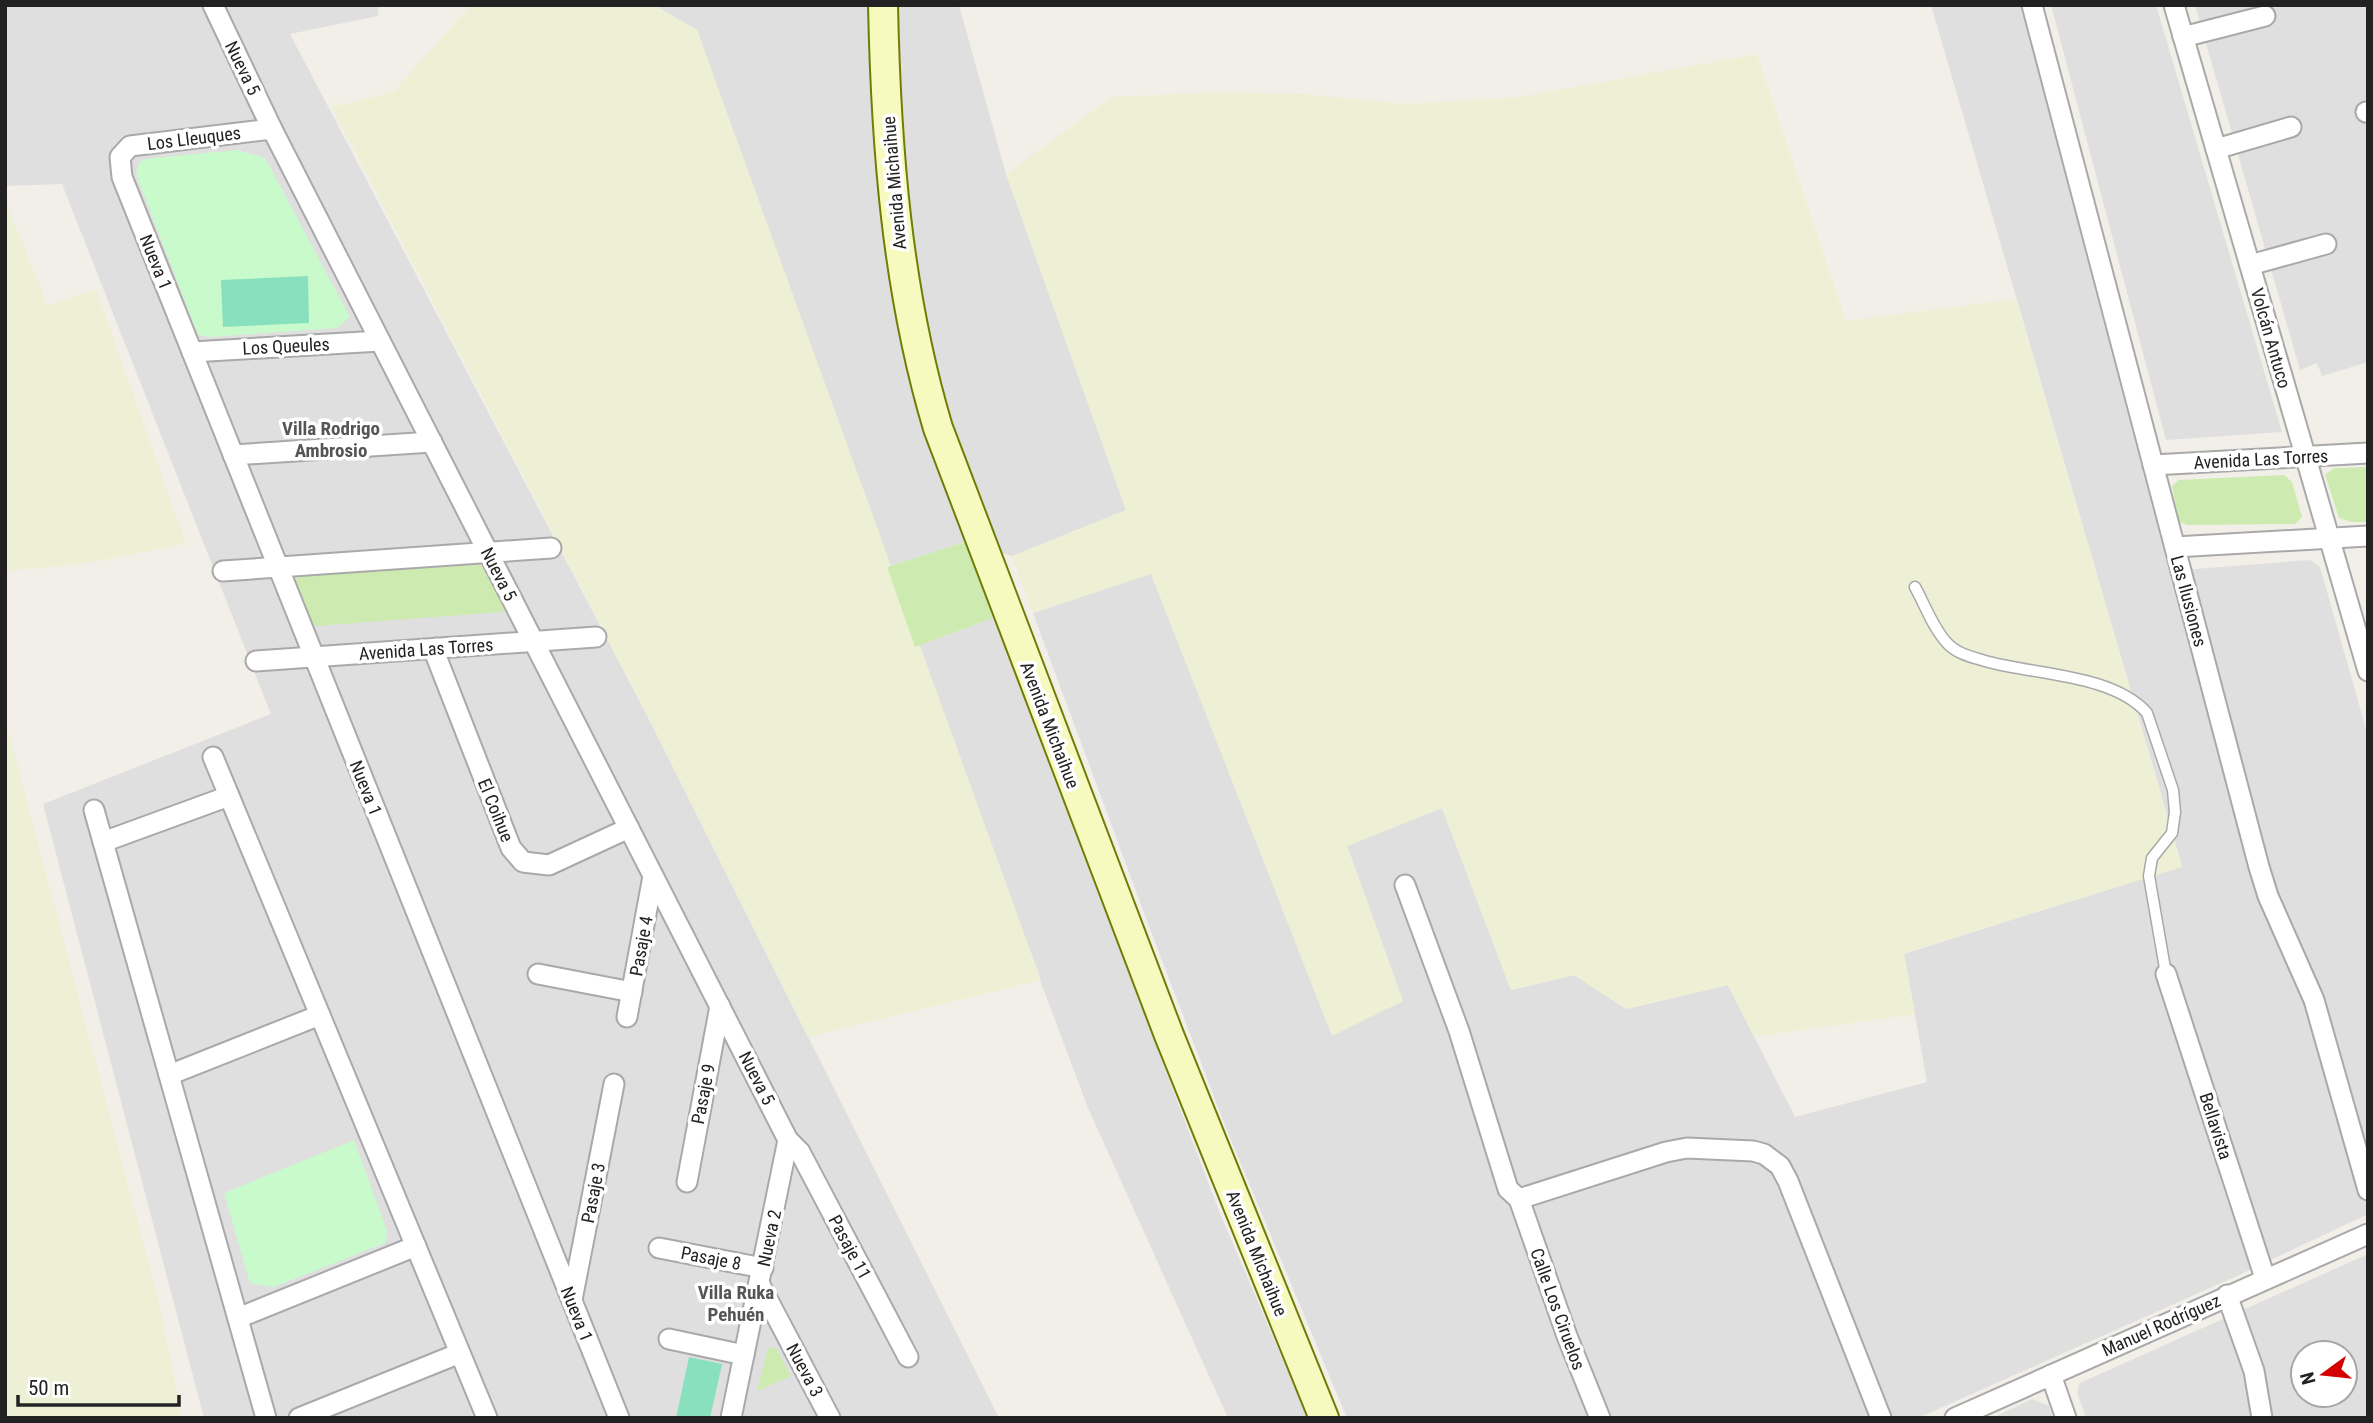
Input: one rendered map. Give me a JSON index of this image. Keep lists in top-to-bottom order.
{
  "streets": {
    "street": [
      "Nueva 5",
      "Los Lleuques",
      "Avenida Michaihue",
      "Nueva 1",
      "Volcán Antuco",
      "Los Queules",
      "Avenida Las Torres",
      "Las Ilusiones",
      "El Coihue",
      "Pasaje 4",
      "Pasaje 9",
      "Bellavista",
      "Pasaje 3",
      "Nueva 2",
      "Pasaje 11",
      "Pasaje 8",
      "Calle Los Ciruelos",
      "Manuel Rodríguez",
      "Nueva 3"
    ]
  },
  "crossings": [
    ["Nueva 5", "Los Lleuques"],
    ["Nueva 5", "Los Queules"],
    ["Nueva 5", "Avenida Las Torres"],
    ["Nueva 5", "El Coihue"],
    ["Nueva 5", "Pasaje 4"],
    ["Nueva 5", "Pasaje 9"],
    ["Nueva 5", "Nueva 2"],
    ["Nueva 5", "Pasaje 11"],
    ["Los Lleuques", "Nueva 1"],
    ["Nueva 1", "Los Queules"],
    ["Nueva 1", "Avenida Las Torres"],
    ["Nueva 1", "Pasaje 3"],
    ["Volcán Antuco", "Avenida Las Torres"],
    ["Avenida Las Torres", "Las Ilusiones"],
    ["Avenida Las Torres", "El Coihue"],
    ["Bellavista", "Manuel Rodríguez"],
    ["Nueva 2", "Pasaje 11"],
    ["Nueva 2", "Pasaje 8"],
    ["Nueva 2", "Nueva 3"],
    ["Pasaje 8", "Nueva 3"]
  ],
  "districts": ["Villa Rodrigo Ambrosio", "Villa Ruka Pehuén"],
  "scale_bar": "50 m",
  "north": "left"
}
